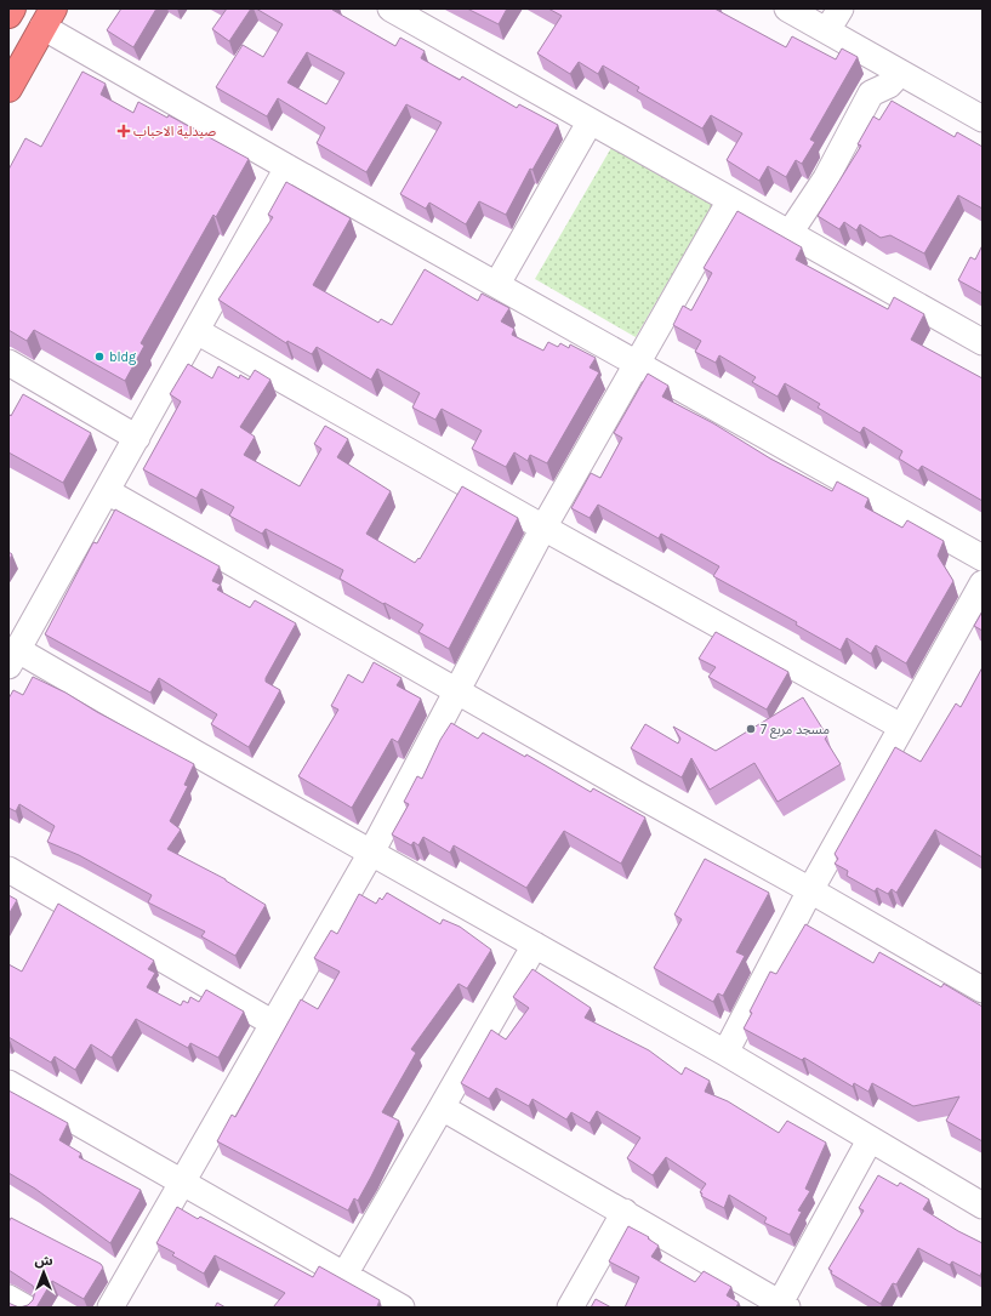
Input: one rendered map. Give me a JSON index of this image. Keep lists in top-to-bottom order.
{
  "places": {
    "health": ["صيدلية الاحباب"],
    "other": ["bldg", "مسجد مربع 7"]
  },
  "north": "top"
}
